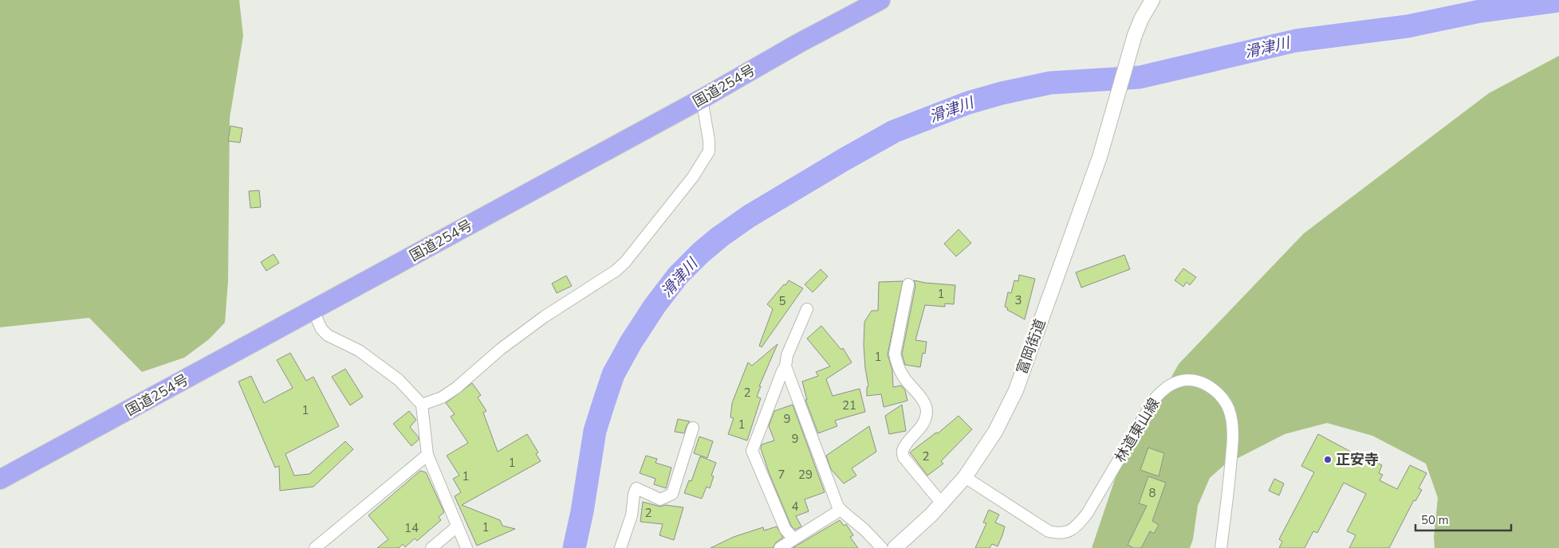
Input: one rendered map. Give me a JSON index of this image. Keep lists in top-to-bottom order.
{
  "streets": {
    "highway": ["国道254号"],
    "street": ["富岡街道", "林道東山線"]
  },
  "crossings": [
    ["富岡街道", "林道東山線"]
  ],
  "water": ["滑津川"],
  "places": ["正安寺"],
  "house_numbers": [
    "1",
    "3",
    "5",
    "1",
    "2",
    "21",
    "1",
    "9",
    "1",
    "9",
    "2",
    "1",
    "7",
    "29",
    "1",
    "8",
    "4",
    "2",
    "1",
    "14"
  ],
  "scale_bar": "50 m"
}
